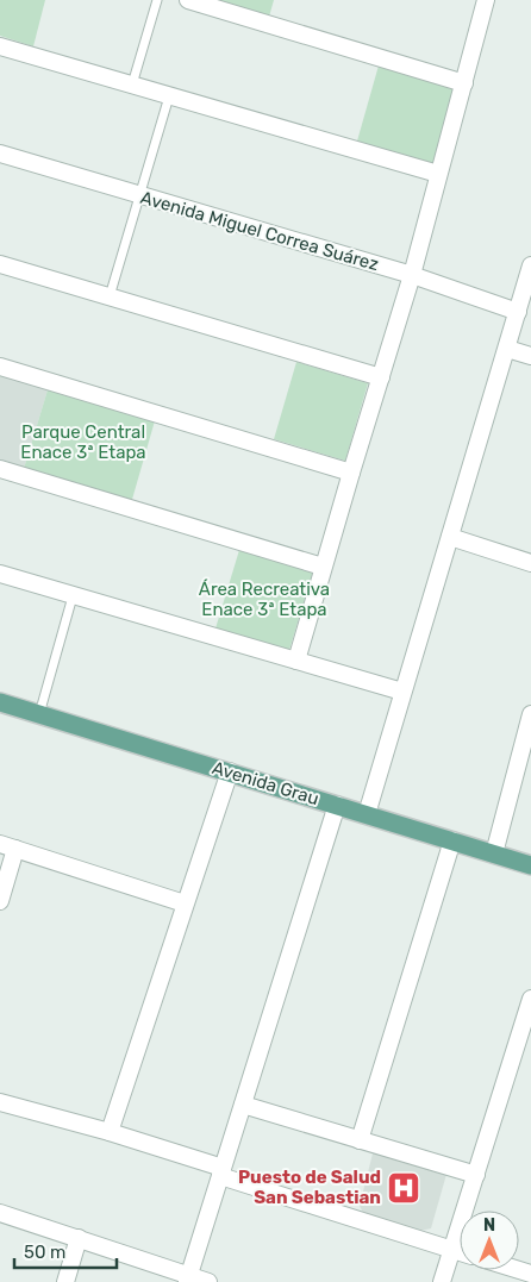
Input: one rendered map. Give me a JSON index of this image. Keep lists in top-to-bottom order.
{
  "streets": {
    "main road": ["Avenida Grau"],
    "street": ["Avenida Miguel Correa Suárez"]
  },
  "parks": ["Parque Central Enace 3ª Etapa", "Área Recreativa Enace 3ª Etapa"],
  "places": {
    "hospital": ["Puesto de Salud San Sebastian"]
  },
  "scale_bar": "50 m",
  "north": "top"
}
